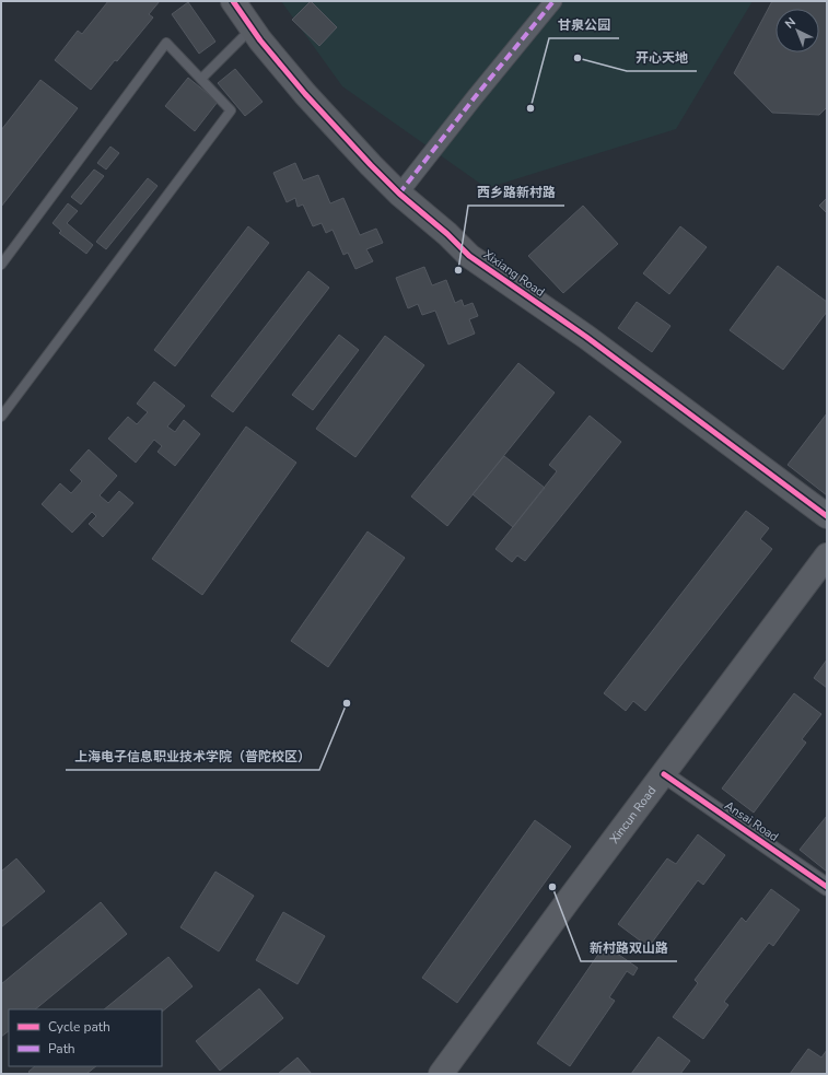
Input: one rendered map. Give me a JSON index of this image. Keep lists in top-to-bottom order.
{
  "streets": {
    "street": ["Xixiang Road", "Xincun Road", "Ansai Road"]
  },
  "crossings": [
    ["Xincun Road", "Ansai Road"]
  ],
  "places": [
    "开心天地",
    "甘泉公园",
    "西乡路新村路",
    "上海电子信息职业技术学院（普陀校区）",
    "新村路双山路"
  ],
  "legend": ["Cycle path", "Path"],
  "north": "top left"
}
